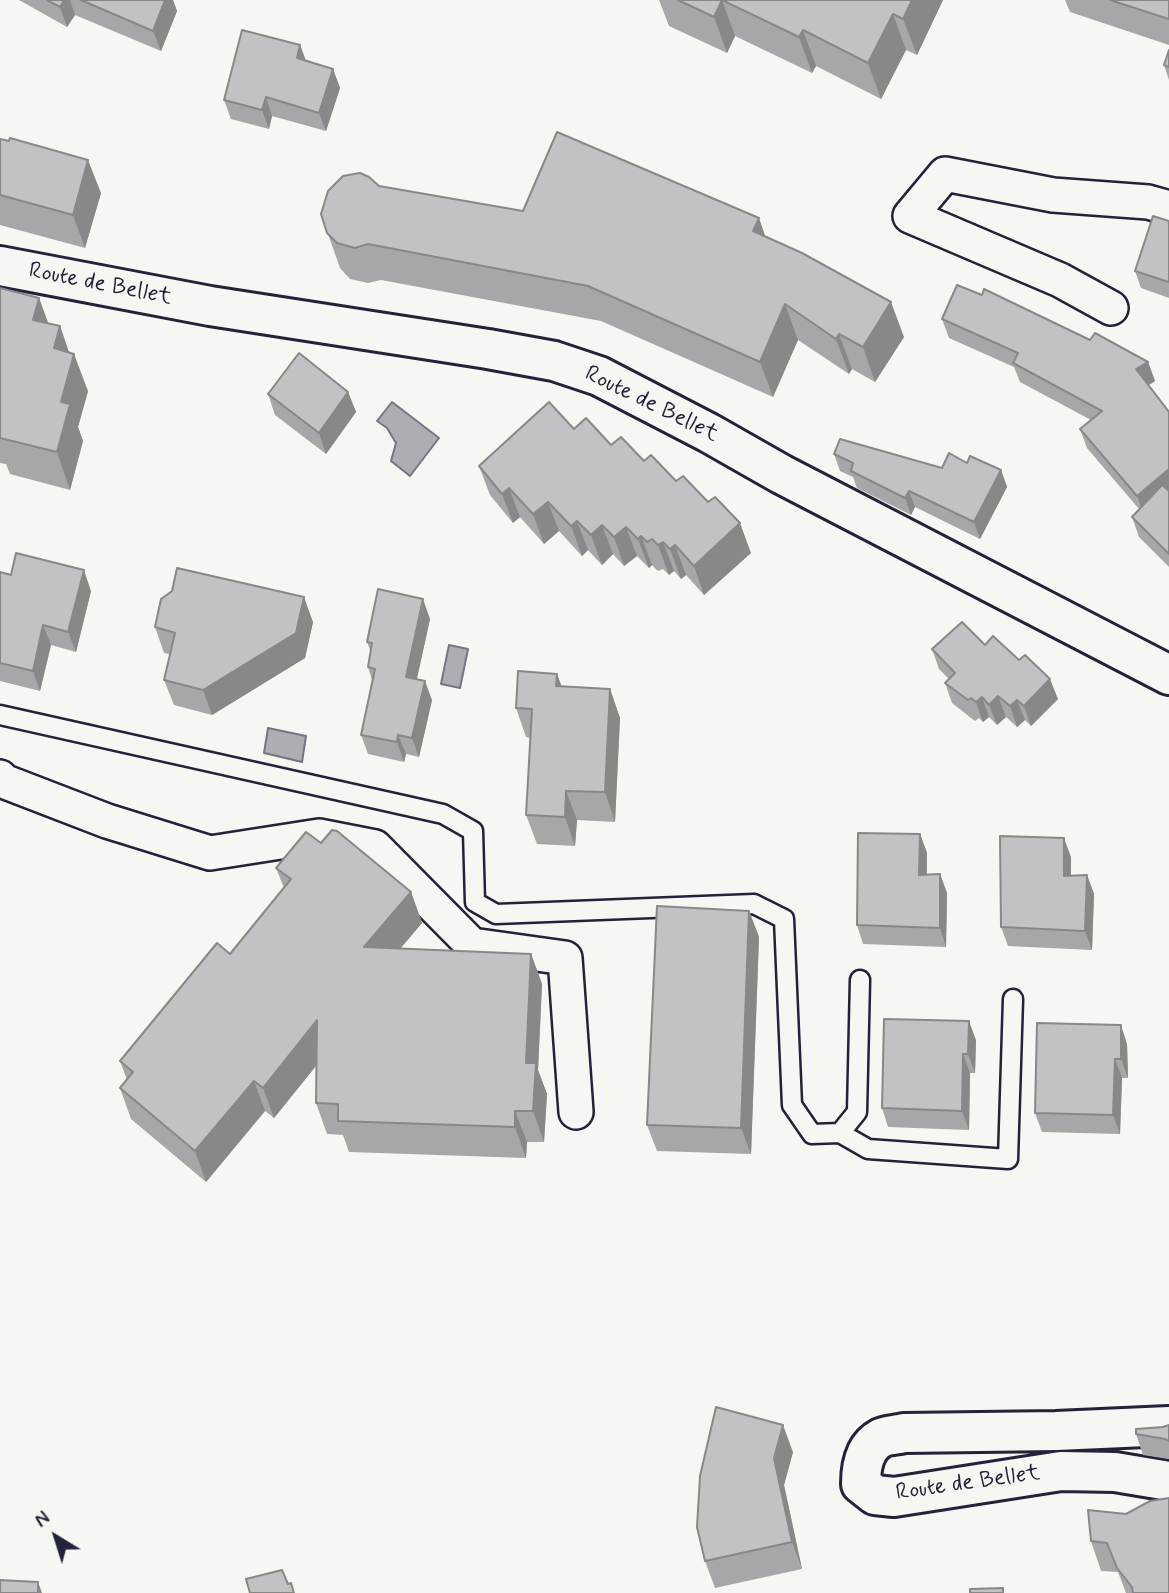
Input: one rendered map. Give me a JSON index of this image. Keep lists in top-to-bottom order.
{
  "streets": {
    "street": ["Route de Bellet"]
  },
  "north": "top left"
}
